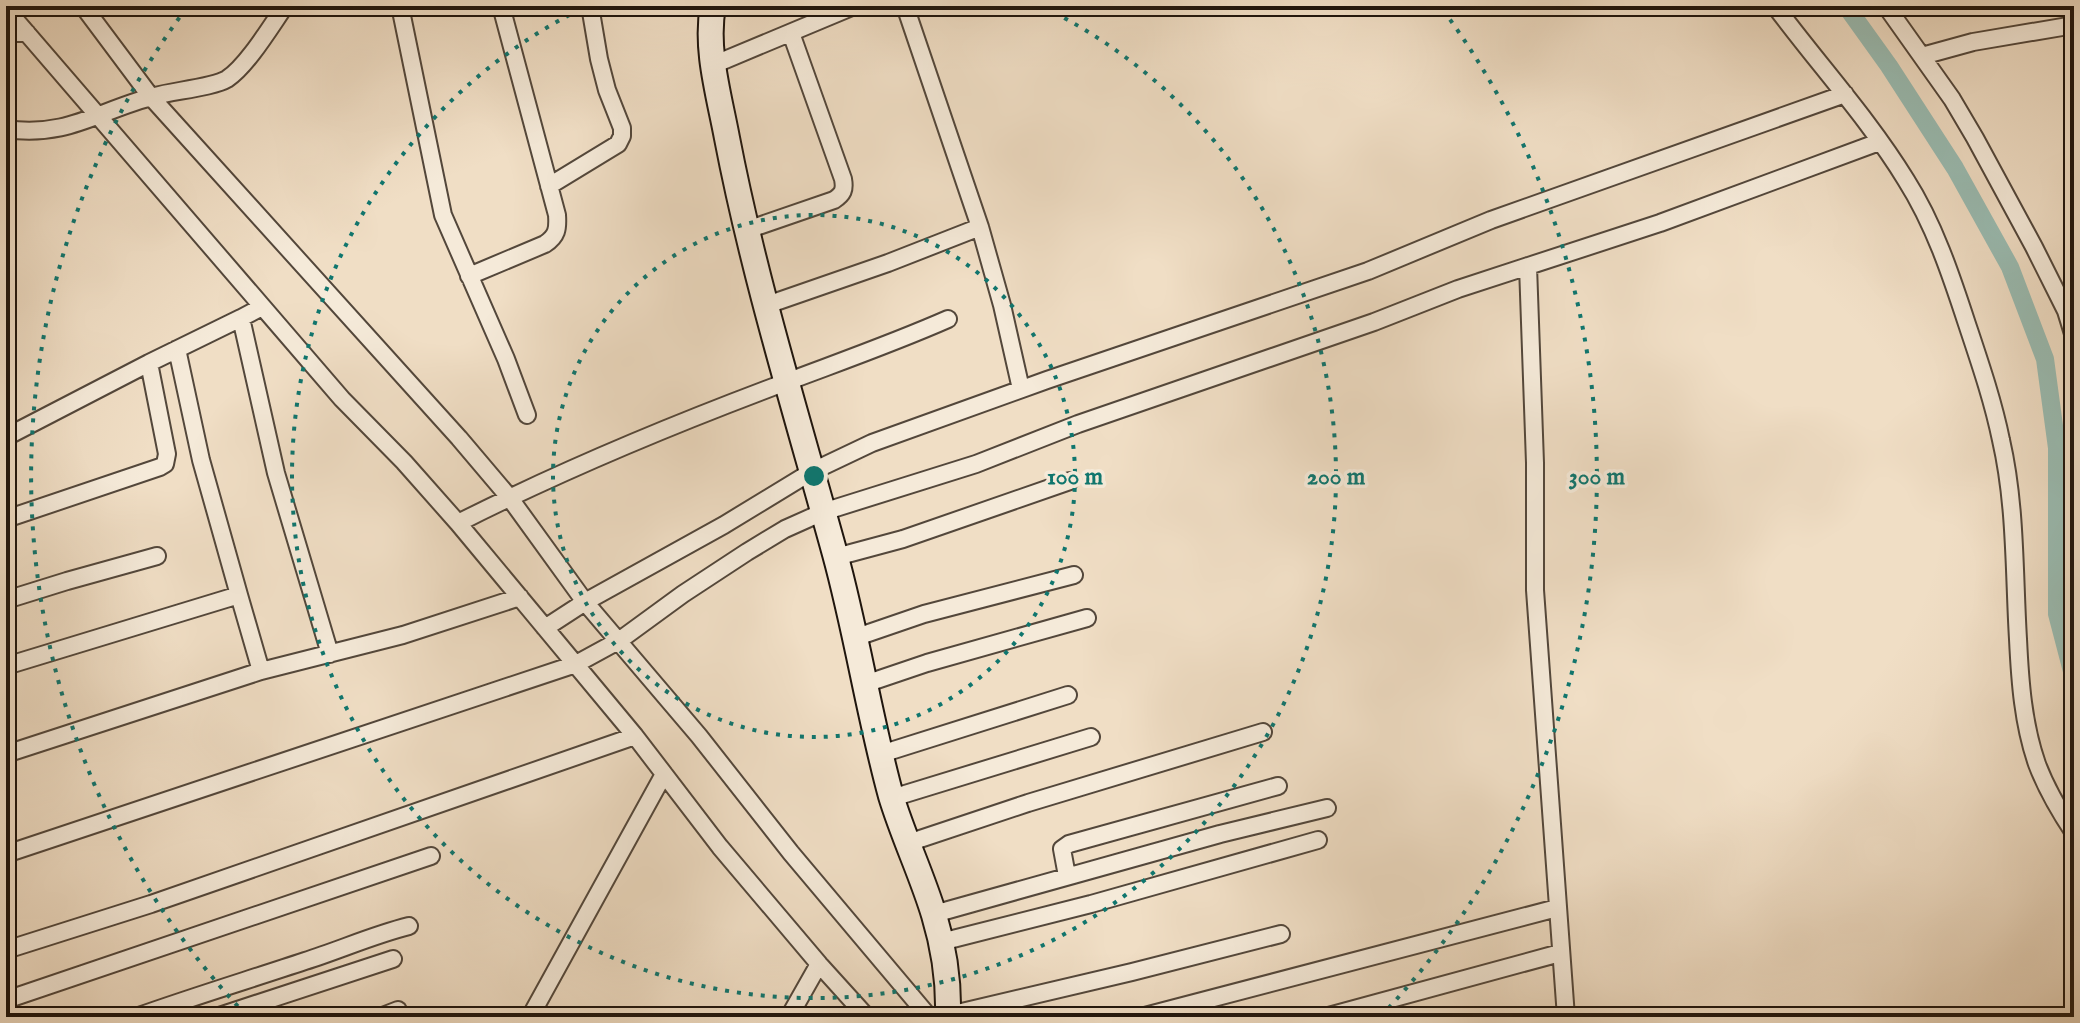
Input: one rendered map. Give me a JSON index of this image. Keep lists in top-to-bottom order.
{
  "rings": ["100 m", "200 m", "300 m"]
}
